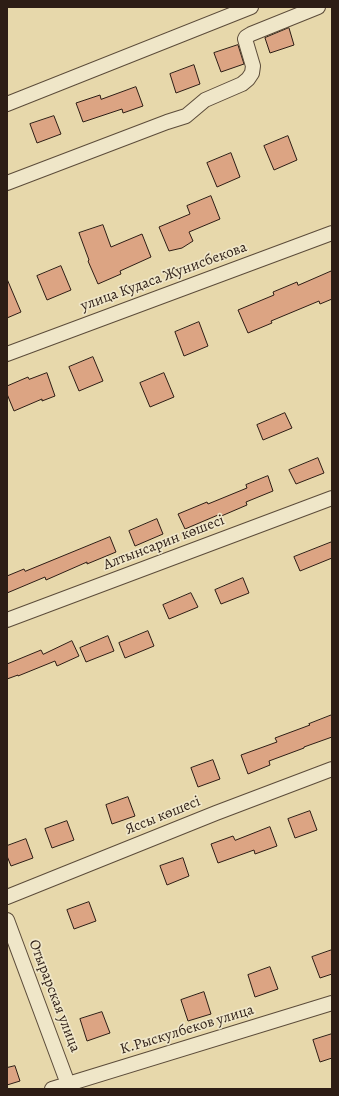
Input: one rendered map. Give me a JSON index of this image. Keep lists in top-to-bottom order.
{
  "streets": {
    "street": [
      "улица Кудаса Жунисбекова",
      "Алтынсарин көшесі",
      "Яссы көшесі",
      "Отырарская улица",
      "К.Рыскулбеков улица"
    ]
  },
  "crossings": [
    ["Отырарская улица", "К.Рыскулбеков улица"]
  ]
}
